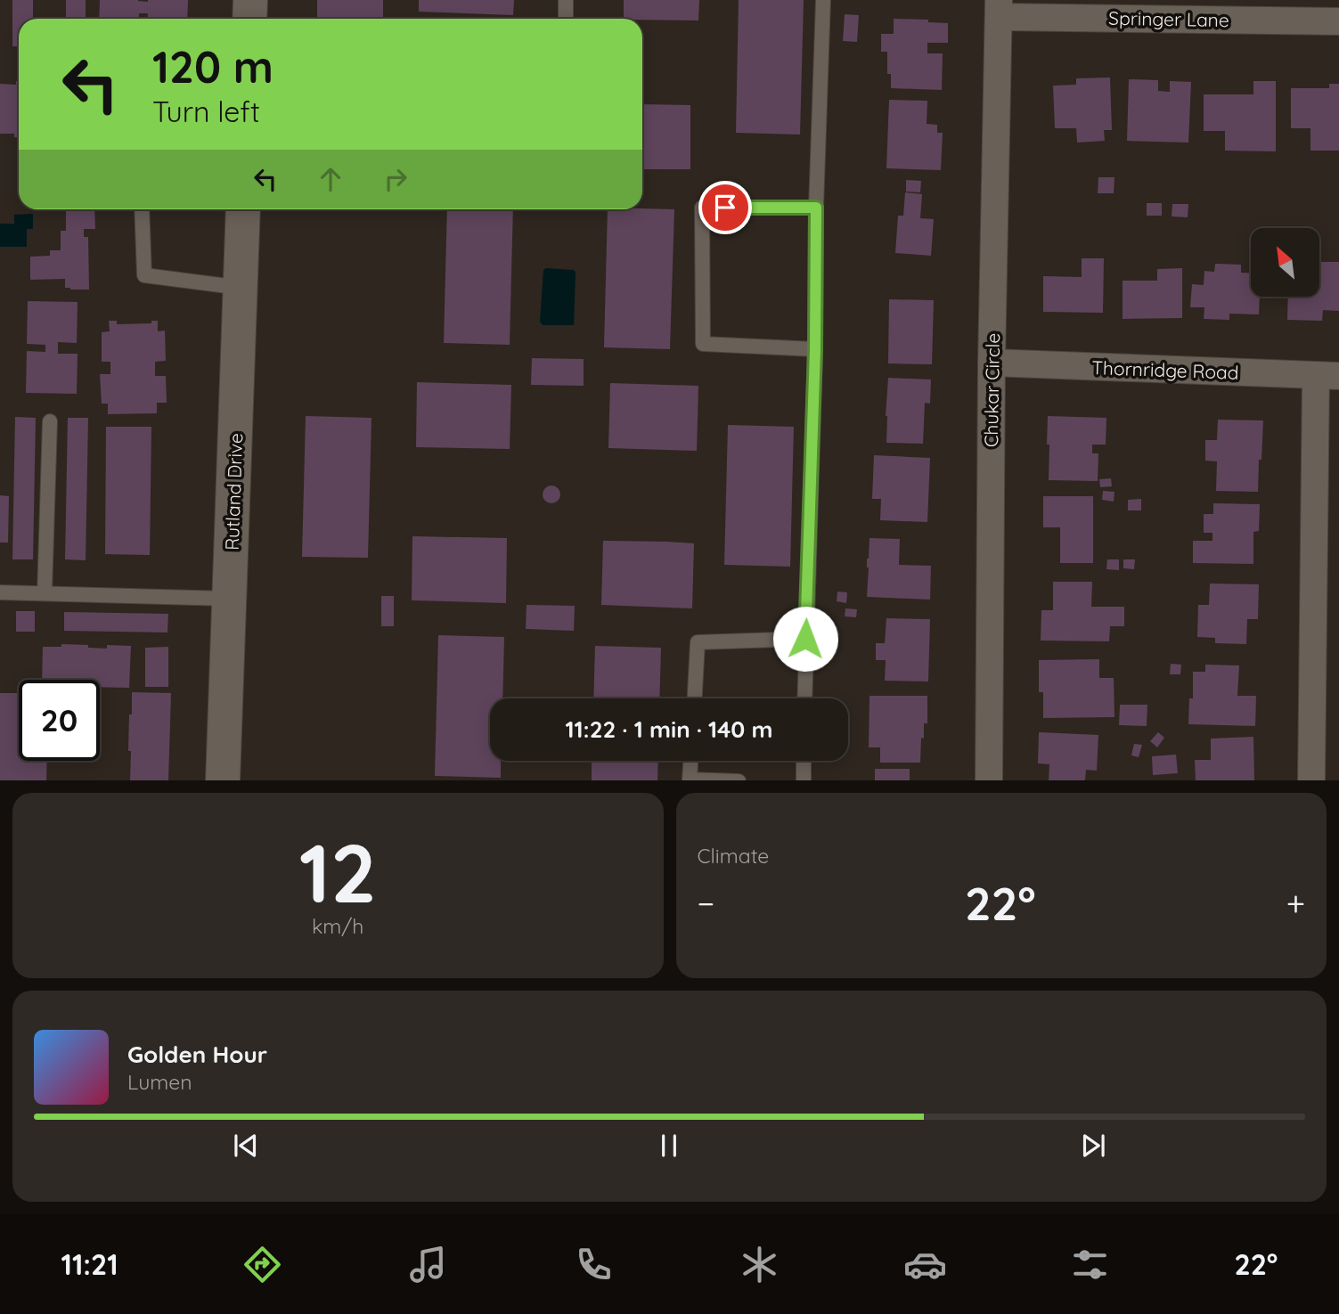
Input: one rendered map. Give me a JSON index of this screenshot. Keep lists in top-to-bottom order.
{
  "streets": {
    "street": [
      "Springer Lane",
      "Thornridge Road",
      "Chukar Circle",
      "Rutland Drive"
    ]
  },
  "crossings": [
    ["Springer Lane", "Chukar Circle"],
    ["Thornridge Road", "Chukar Circle"]
  ],
  "north": "top left",
  "page": {
    "turn": ["120 m", "Turn left"],
    "limit": "20",
    "trip": "11:22 · 1 min · 140 m",
    "tile": [
      ["12", "km/h"],
      "Climate"
    ],
    "heat": ["−", "22°", "+"],
    "song": ["Golden Hour", "Lumen"],
    "tabs": ["11:21", "22°"]
  }
}
